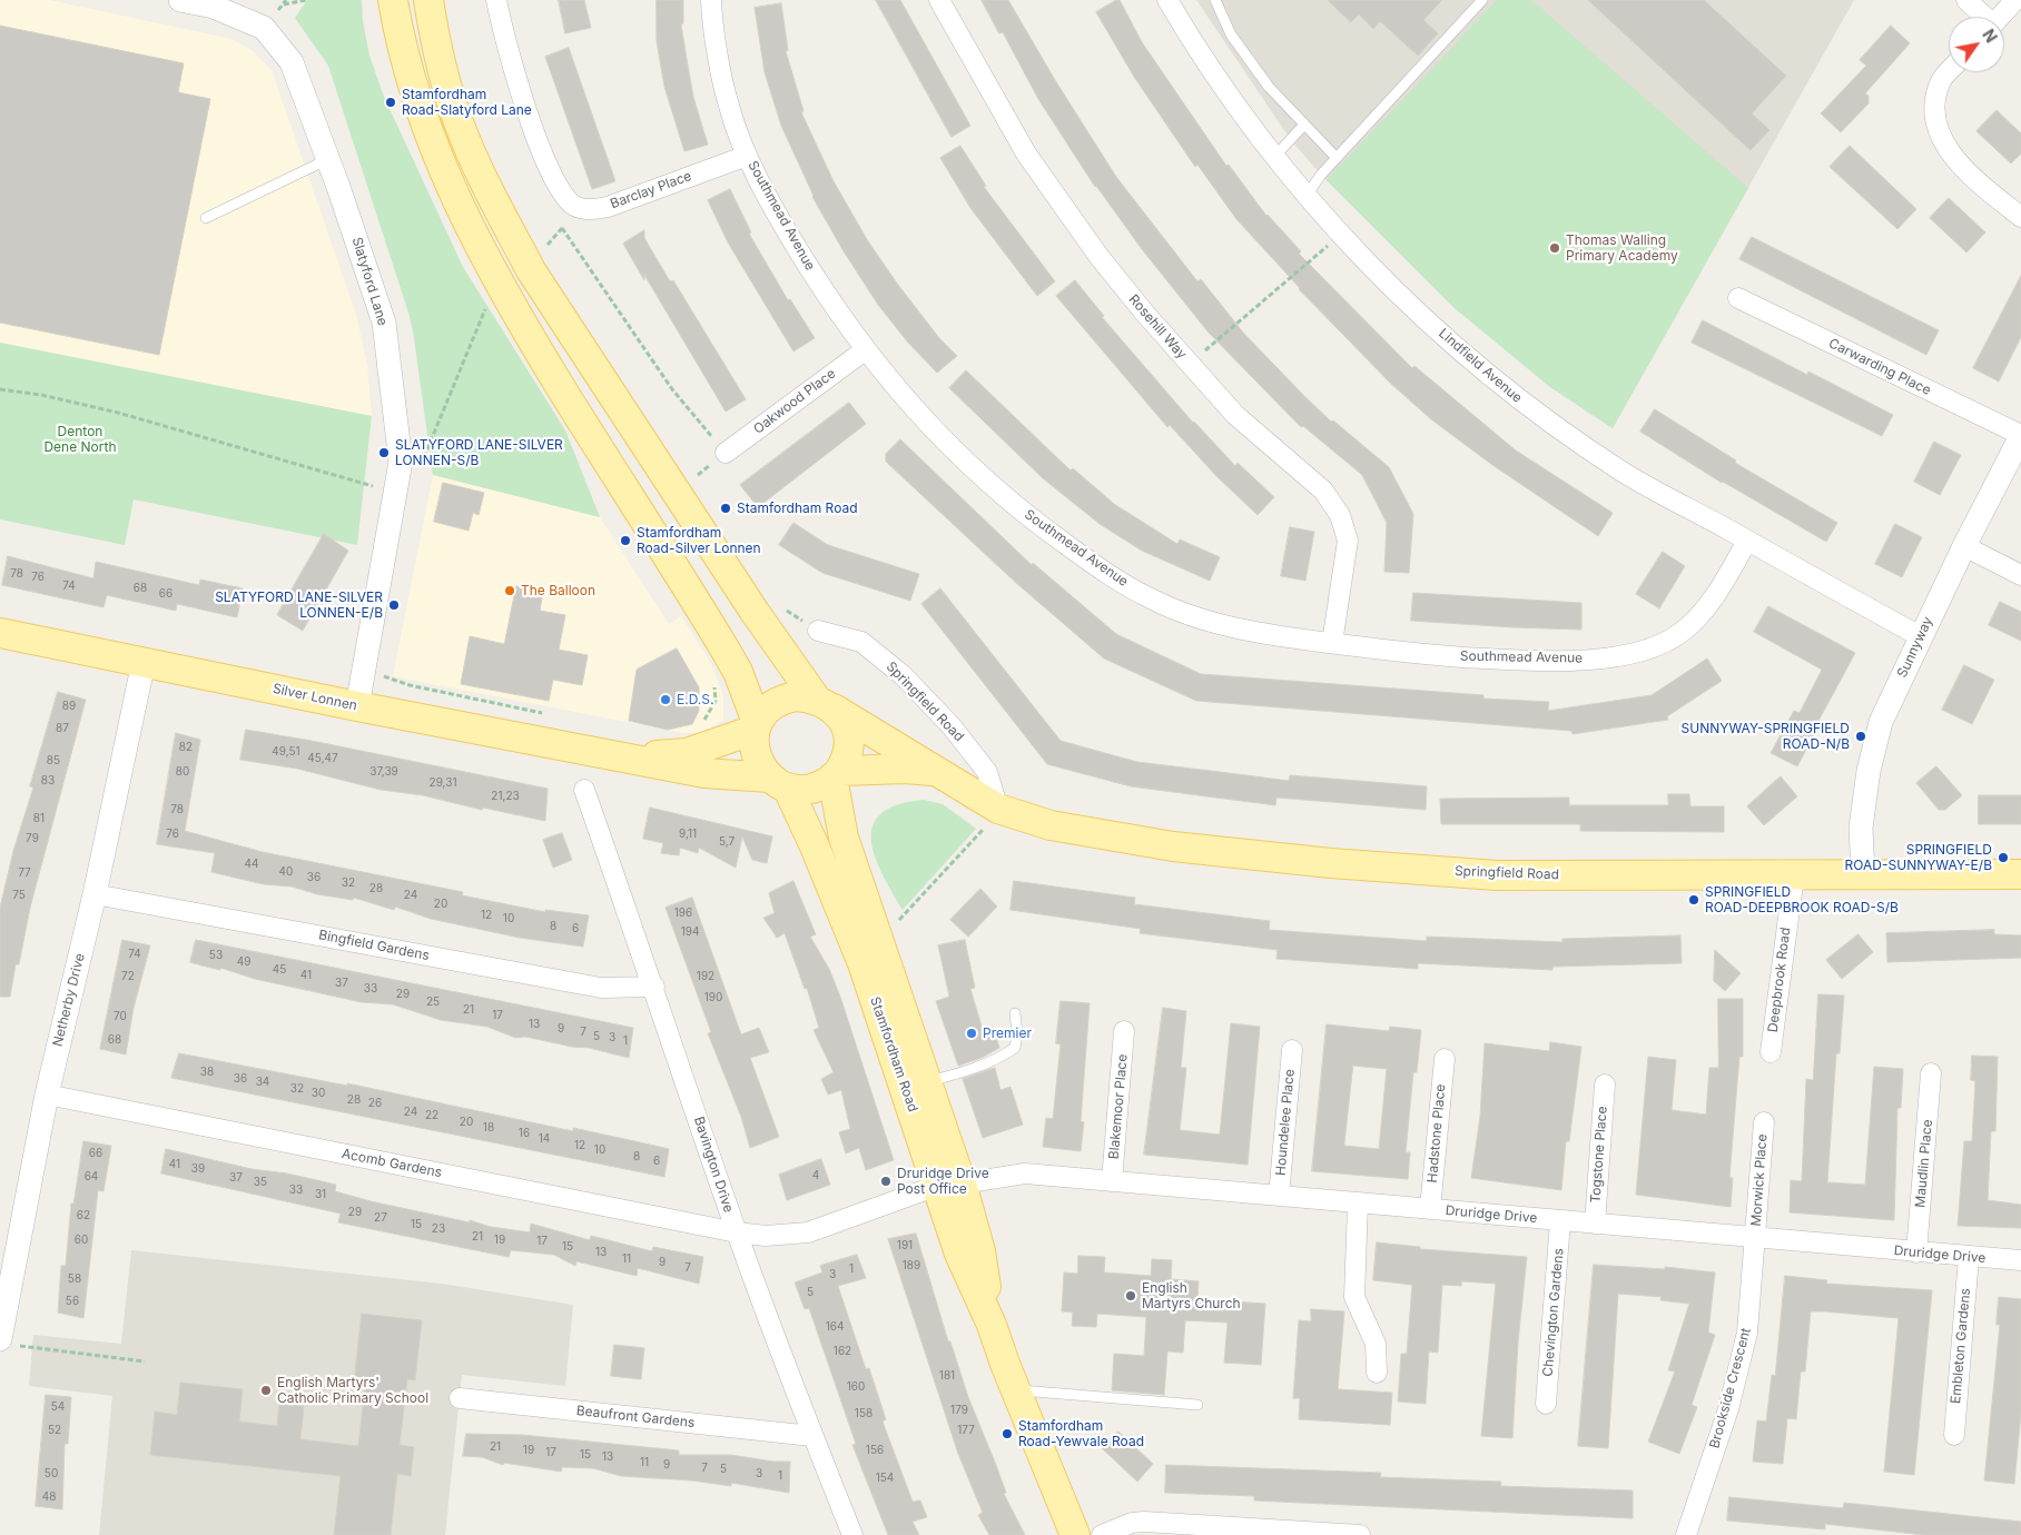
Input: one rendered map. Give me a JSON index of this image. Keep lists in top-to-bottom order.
{
  "streets": {
    "main road": ["Silver Lonnen", "Springfield Road", "Stamfordham Road"],
    "street": [
      "Barclay Place",
      "Southmead Avenue",
      "Slatyford Lane",
      "Rosehill Way",
      "Lindfield Avenue",
      "Carwarding Place",
      "Oakwood Place",
      "Sunnyway",
      "Bingfield Gardens",
      "Deepbrook Road",
      "Netherby Drive",
      "Blakemoor Place",
      "Houndelee Place",
      "Hadstone Place",
      "Togstone Place",
      "Acomb Gardens",
      "Maudlin Place",
      "Bavington Drive",
      "Morwick Place",
      "Druridge Drive",
      "Chevington Gardens",
      "Embleton Gardens",
      "Brookside Crescent",
      "Beaufront Gardens"
    ]
  },
  "crossings": [
    ["Barclay Place", "Southmead Avenue"],
    ["Southmead Avenue", "Rosehill Way"],
    ["Southmead Avenue", "Lindfield Avenue"],
    ["Southmead Avenue", "Oakwood Place"],
    ["Slatyford Lane", "Silver Lonnen"],
    ["Lindfield Avenue", "Sunnyway"],
    ["Carwarding Place", "Sunnyway"],
    ["Sunnyway", "Springfield Road"],
    ["Silver Lonnen", "Springfield Road"],
    ["Silver Lonnen", "Netherby Drive"],
    ["Silver Lonnen", "Stamfordham Road"],
    ["Springfield Road", "Deepbrook Road"],
    ["Springfield Road", "Stamfordham Road"],
    ["Bingfield Gardens", "Netherby Drive"],
    ["Bingfield Gardens", "Bavington Drive"],
    ["Netherby Drive", "Acomb Gardens"],
    ["Stamfordham Road", "Acomb Gardens"],
    ["Stamfordham Road", "Druridge Drive"],
    ["Blakemoor Place", "Druridge Drive"],
    ["Houndelee Place", "Druridge Drive"],
    ["Hadstone Place", "Druridge Drive"],
    ["Togstone Place", "Druridge Drive"],
    ["Acomb Gardens", "Bavington Drive"],
    ["Acomb Gardens", "Druridge Drive"],
    ["Maudlin Place", "Druridge Drive"],
    ["Bavington Drive", "Beaufront Gardens"],
    ["Morwick Place", "Druridge Drive"],
    ["Morwick Place", "Brookside Crescent"],
    ["Druridge Drive", "Chevington Gardens"],
    ["Druridge Drive", "Embleton Gardens"],
    ["Druridge Drive", "Brookside Crescent"]
  ],
  "parks": ["Denton Dene North"],
  "places": [
    "Stamfordham Road-Slatyford Lane",
    "Thomas Walling Primary Academy",
    "SLATYFORD LANE-SILVER LONNEN-S/B",
    "Stamfordham Road",
    "Stamfordham Road-Silver Lonnen",
    "The Balloon",
    "SLATYFORD LANE-SILVER LONNEN-E/B",
    "E.D.S.",
    "SUNNYWAY-SPRINGFIELD ROAD-N/B",
    "SPRINGFIELD ROAD-SUNNYWAY-E/B",
    "SPRINGFIELD ROAD-DEEPBROOK ROAD-S/B",
    "Premier",
    "Druridge Drive Post Office",
    "English Martyrs Church",
    "English Martyrs' Catholic Primary School",
    "Stamfordham Road-Yewvale Road"
  ],
  "house_numbers": [
    "78",
    "76",
    "74",
    "68",
    "66",
    "89",
    "87",
    "82",
    "49,51",
    "45,47",
    "85",
    "80",
    "37,39",
    "83",
    "29,31",
    "21,23",
    "78",
    "81",
    "76",
    "9,11",
    "79",
    "5,7",
    "44",
    "40",
    "77",
    "36",
    "32",
    "28",
    "75",
    "24",
    "20",
    "196",
    "12",
    "10",
    "8",
    "6",
    "194",
    "74",
    "53",
    "49",
    "45",
    "41",
    "72",
    "192",
    "37",
    "33",
    "29",
    "190",
    "25",
    "21",
    "17",
    "70",
    "13",
    "9",
    "7",
    "5",
    "3",
    "68",
    "1",
    "38",
    "36",
    "34",
    "32",
    "30",
    "28",
    "26",
    "24",
    "22",
    "20",
    "18",
    "16",
    "14",
    "12",
    "10",
    "66",
    "8",
    "6",
    "41",
    "39",
    "4",
    "64",
    "37",
    "35",
    "33",
    "31",
    "29",
    "62",
    "27",
    "15",
    "23",
    "21",
    "60",
    "19",
    "17",
    "191",
    "15",
    "13",
    "11",
    "9",
    "189",
    "7",
    "1",
    "3",
    "58",
    "5",
    "56",
    "164",
    "162",
    "181",
    "160",
    "54",
    "179",
    "158",
    "52",
    "177",
    "21",
    "19",
    "156",
    "17",
    "15",
    "13",
    "11",
    "9",
    "7",
    "5",
    "50",
    "3",
    "1",
    "154",
    "48"
  ],
  "north": "top right"
}
